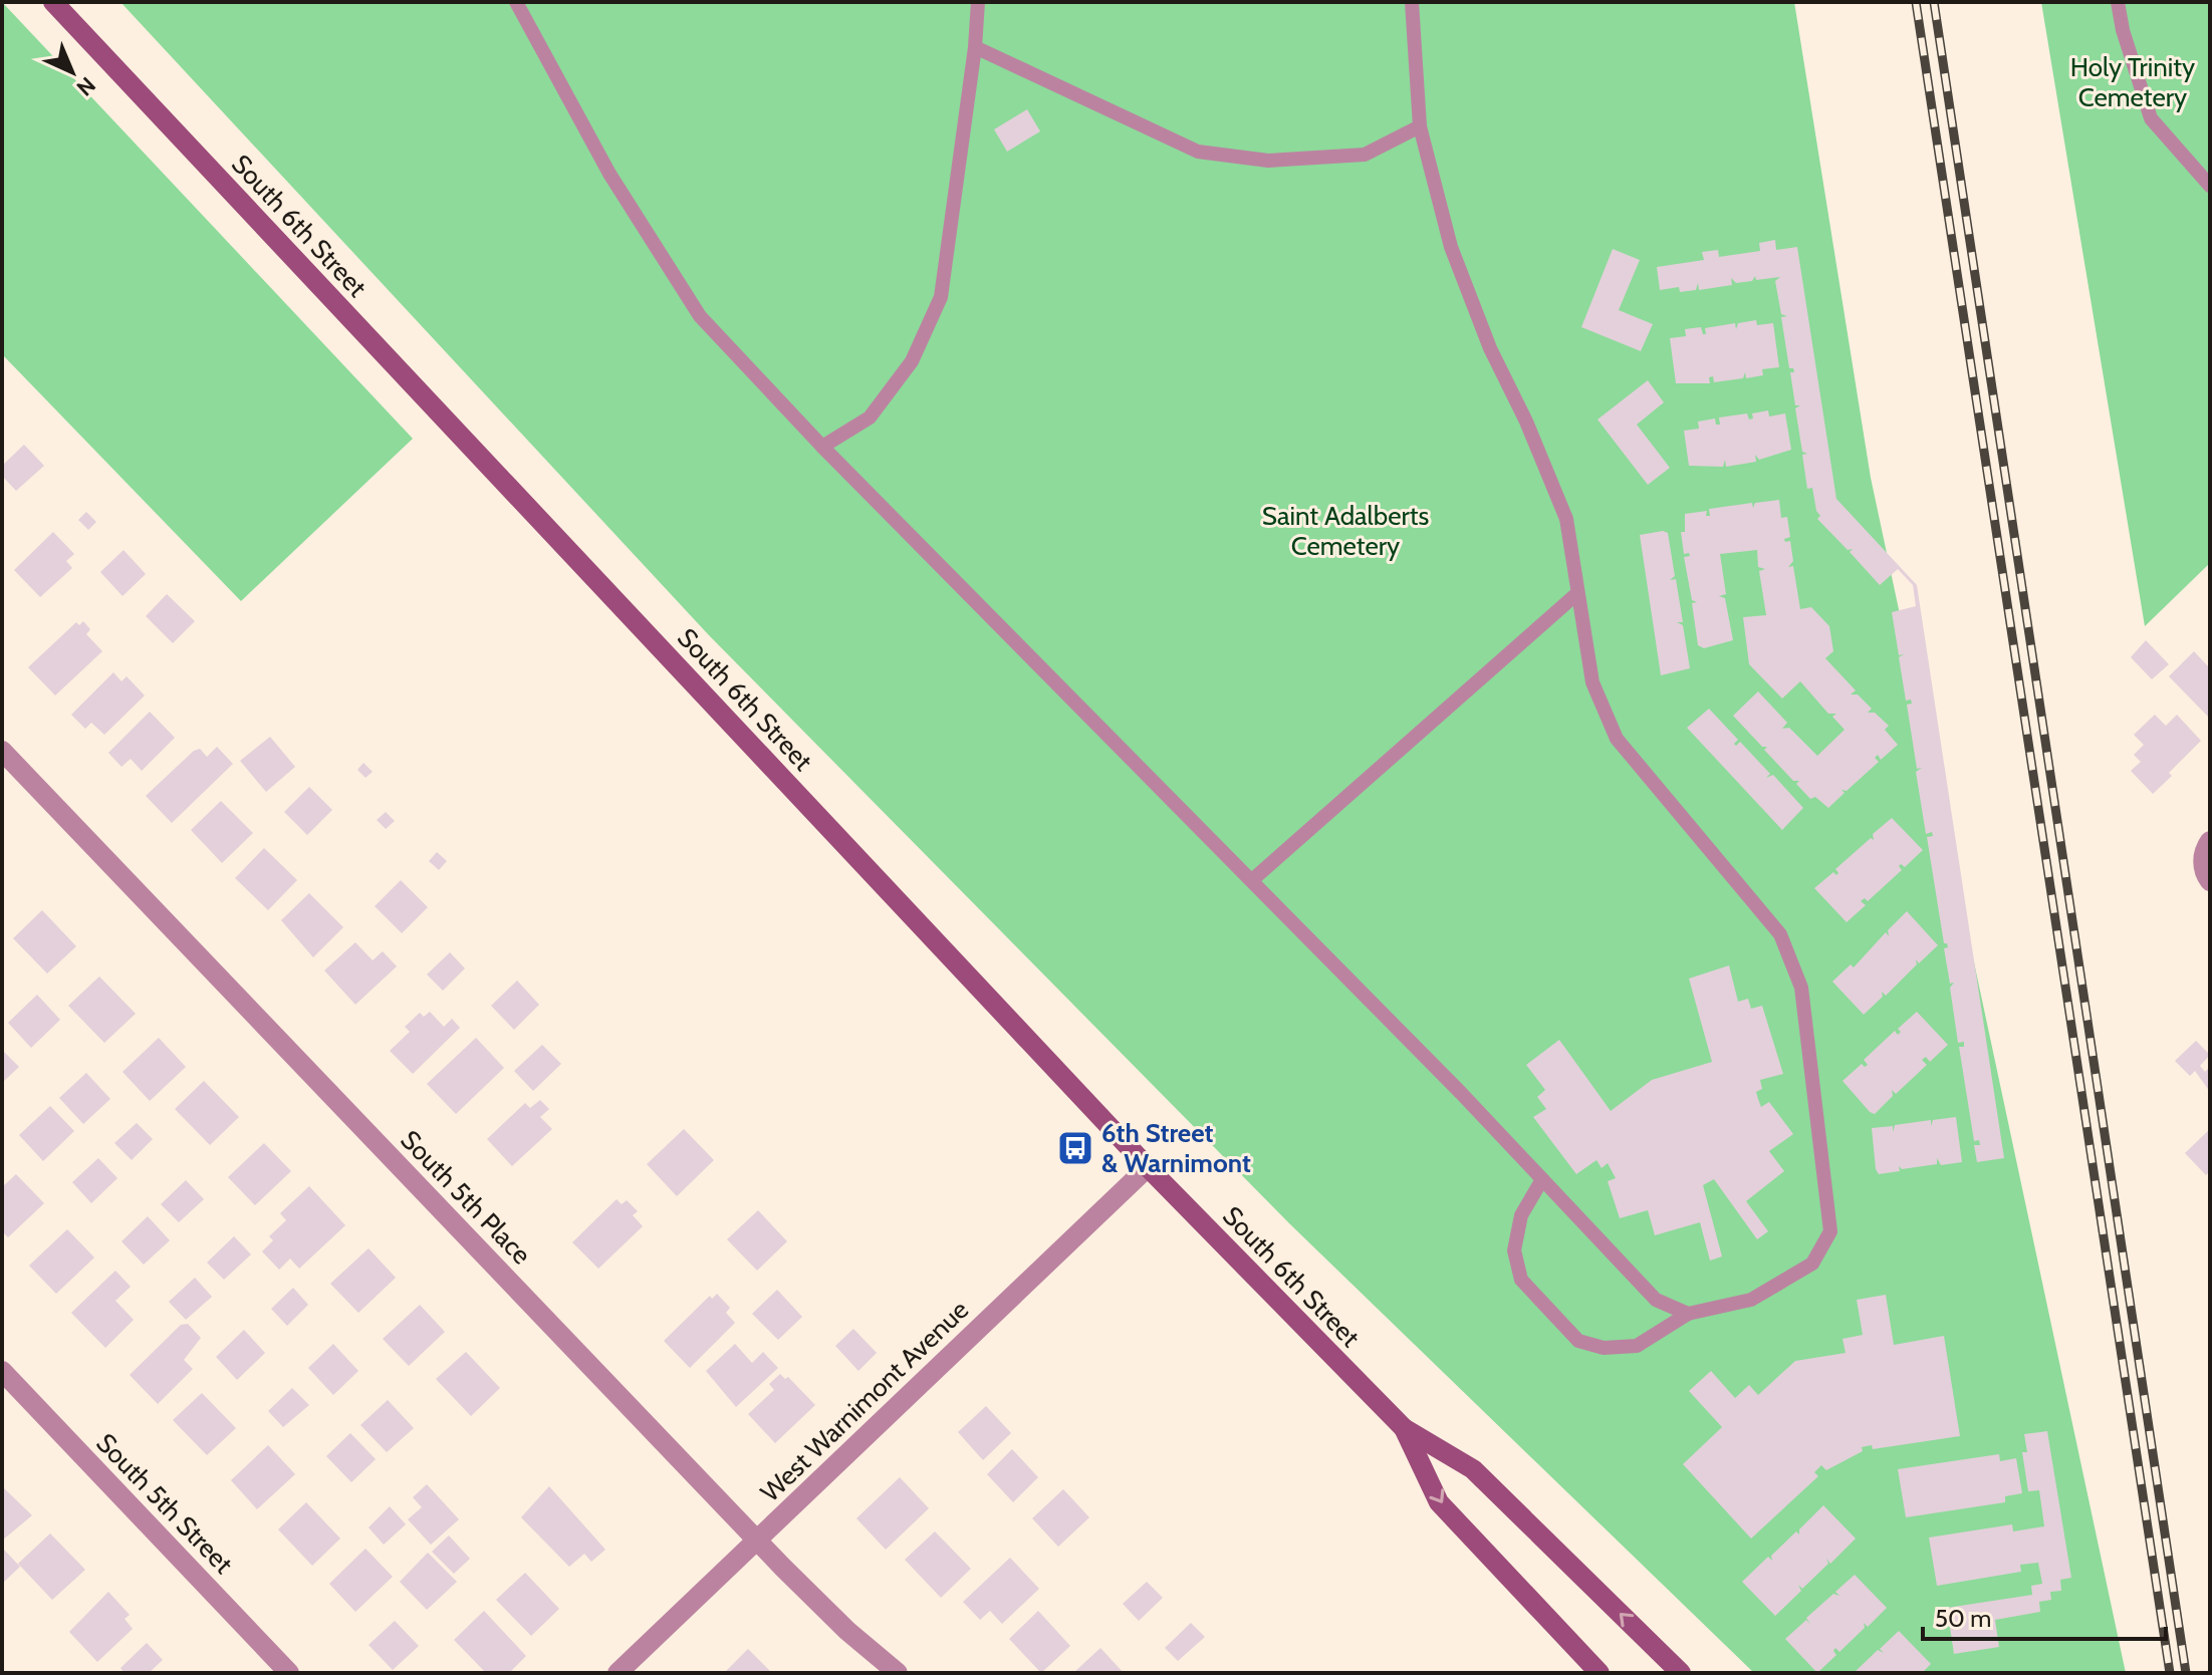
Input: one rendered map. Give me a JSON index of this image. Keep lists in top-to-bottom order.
{
  "streets": {
    "street": [
      "South 6th Street",
      "South 5th Place",
      "West Warnimont Avenue",
      "South 5th Street"
    ]
  },
  "crossings": [
    ["South 6th Street", "West Warnimont Avenue"],
    ["South 5th Place", "West Warnimont Avenue"]
  ],
  "parks": ["Holy Trinity Cemetery", "Saint Adalberts Cemetery"],
  "places": {
    "bus stop": ["6th Street & Warnimont"]
  },
  "scale_bar": "50 m",
  "north": "bottom right"
}
